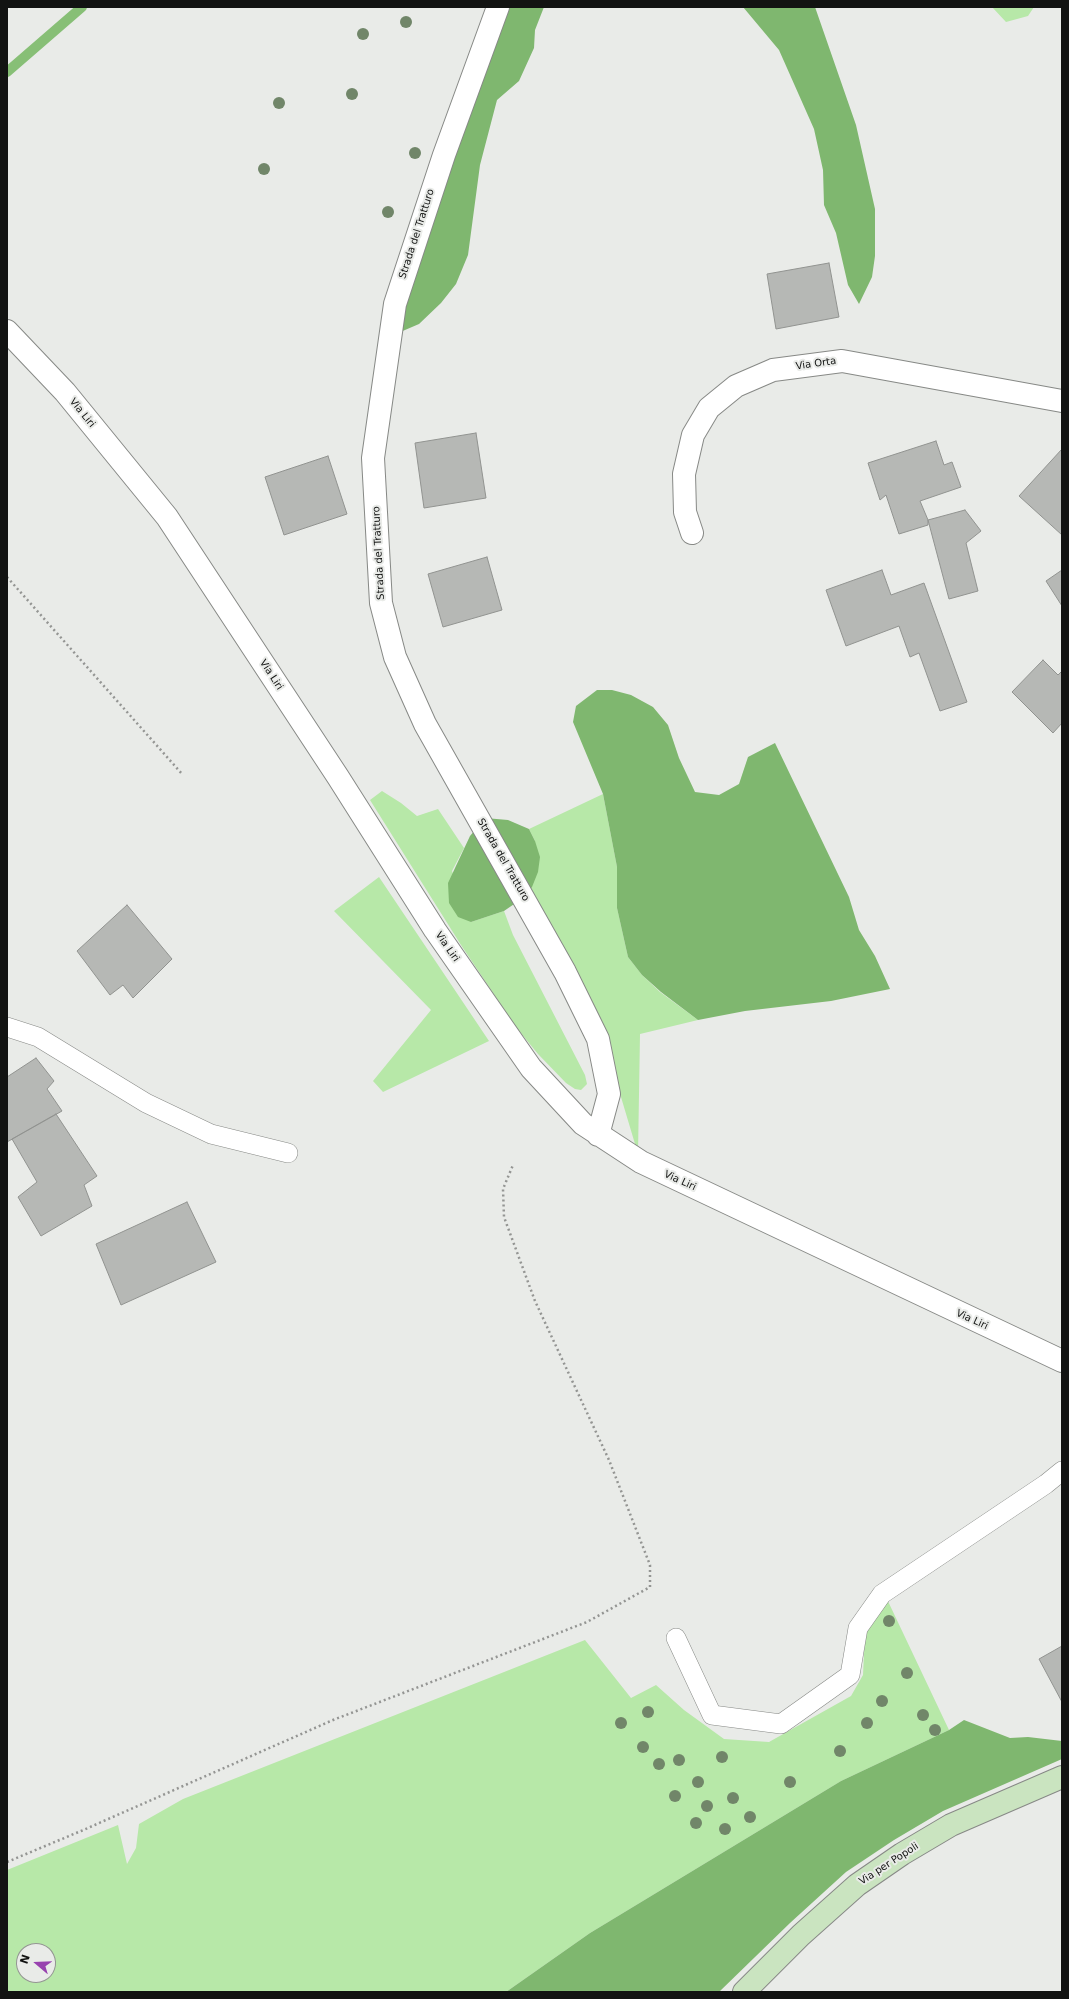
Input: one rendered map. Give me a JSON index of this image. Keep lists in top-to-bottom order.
{
  "streets": {
    "main road": ["Via per Popoli"],
    "street": ["Strada del Tratturo", "Via Orta", "Via Liri"]
  },
  "crossings": [
    ["Strada del Tratturo", "Via Liri"]
  ],
  "north": "left"
}
